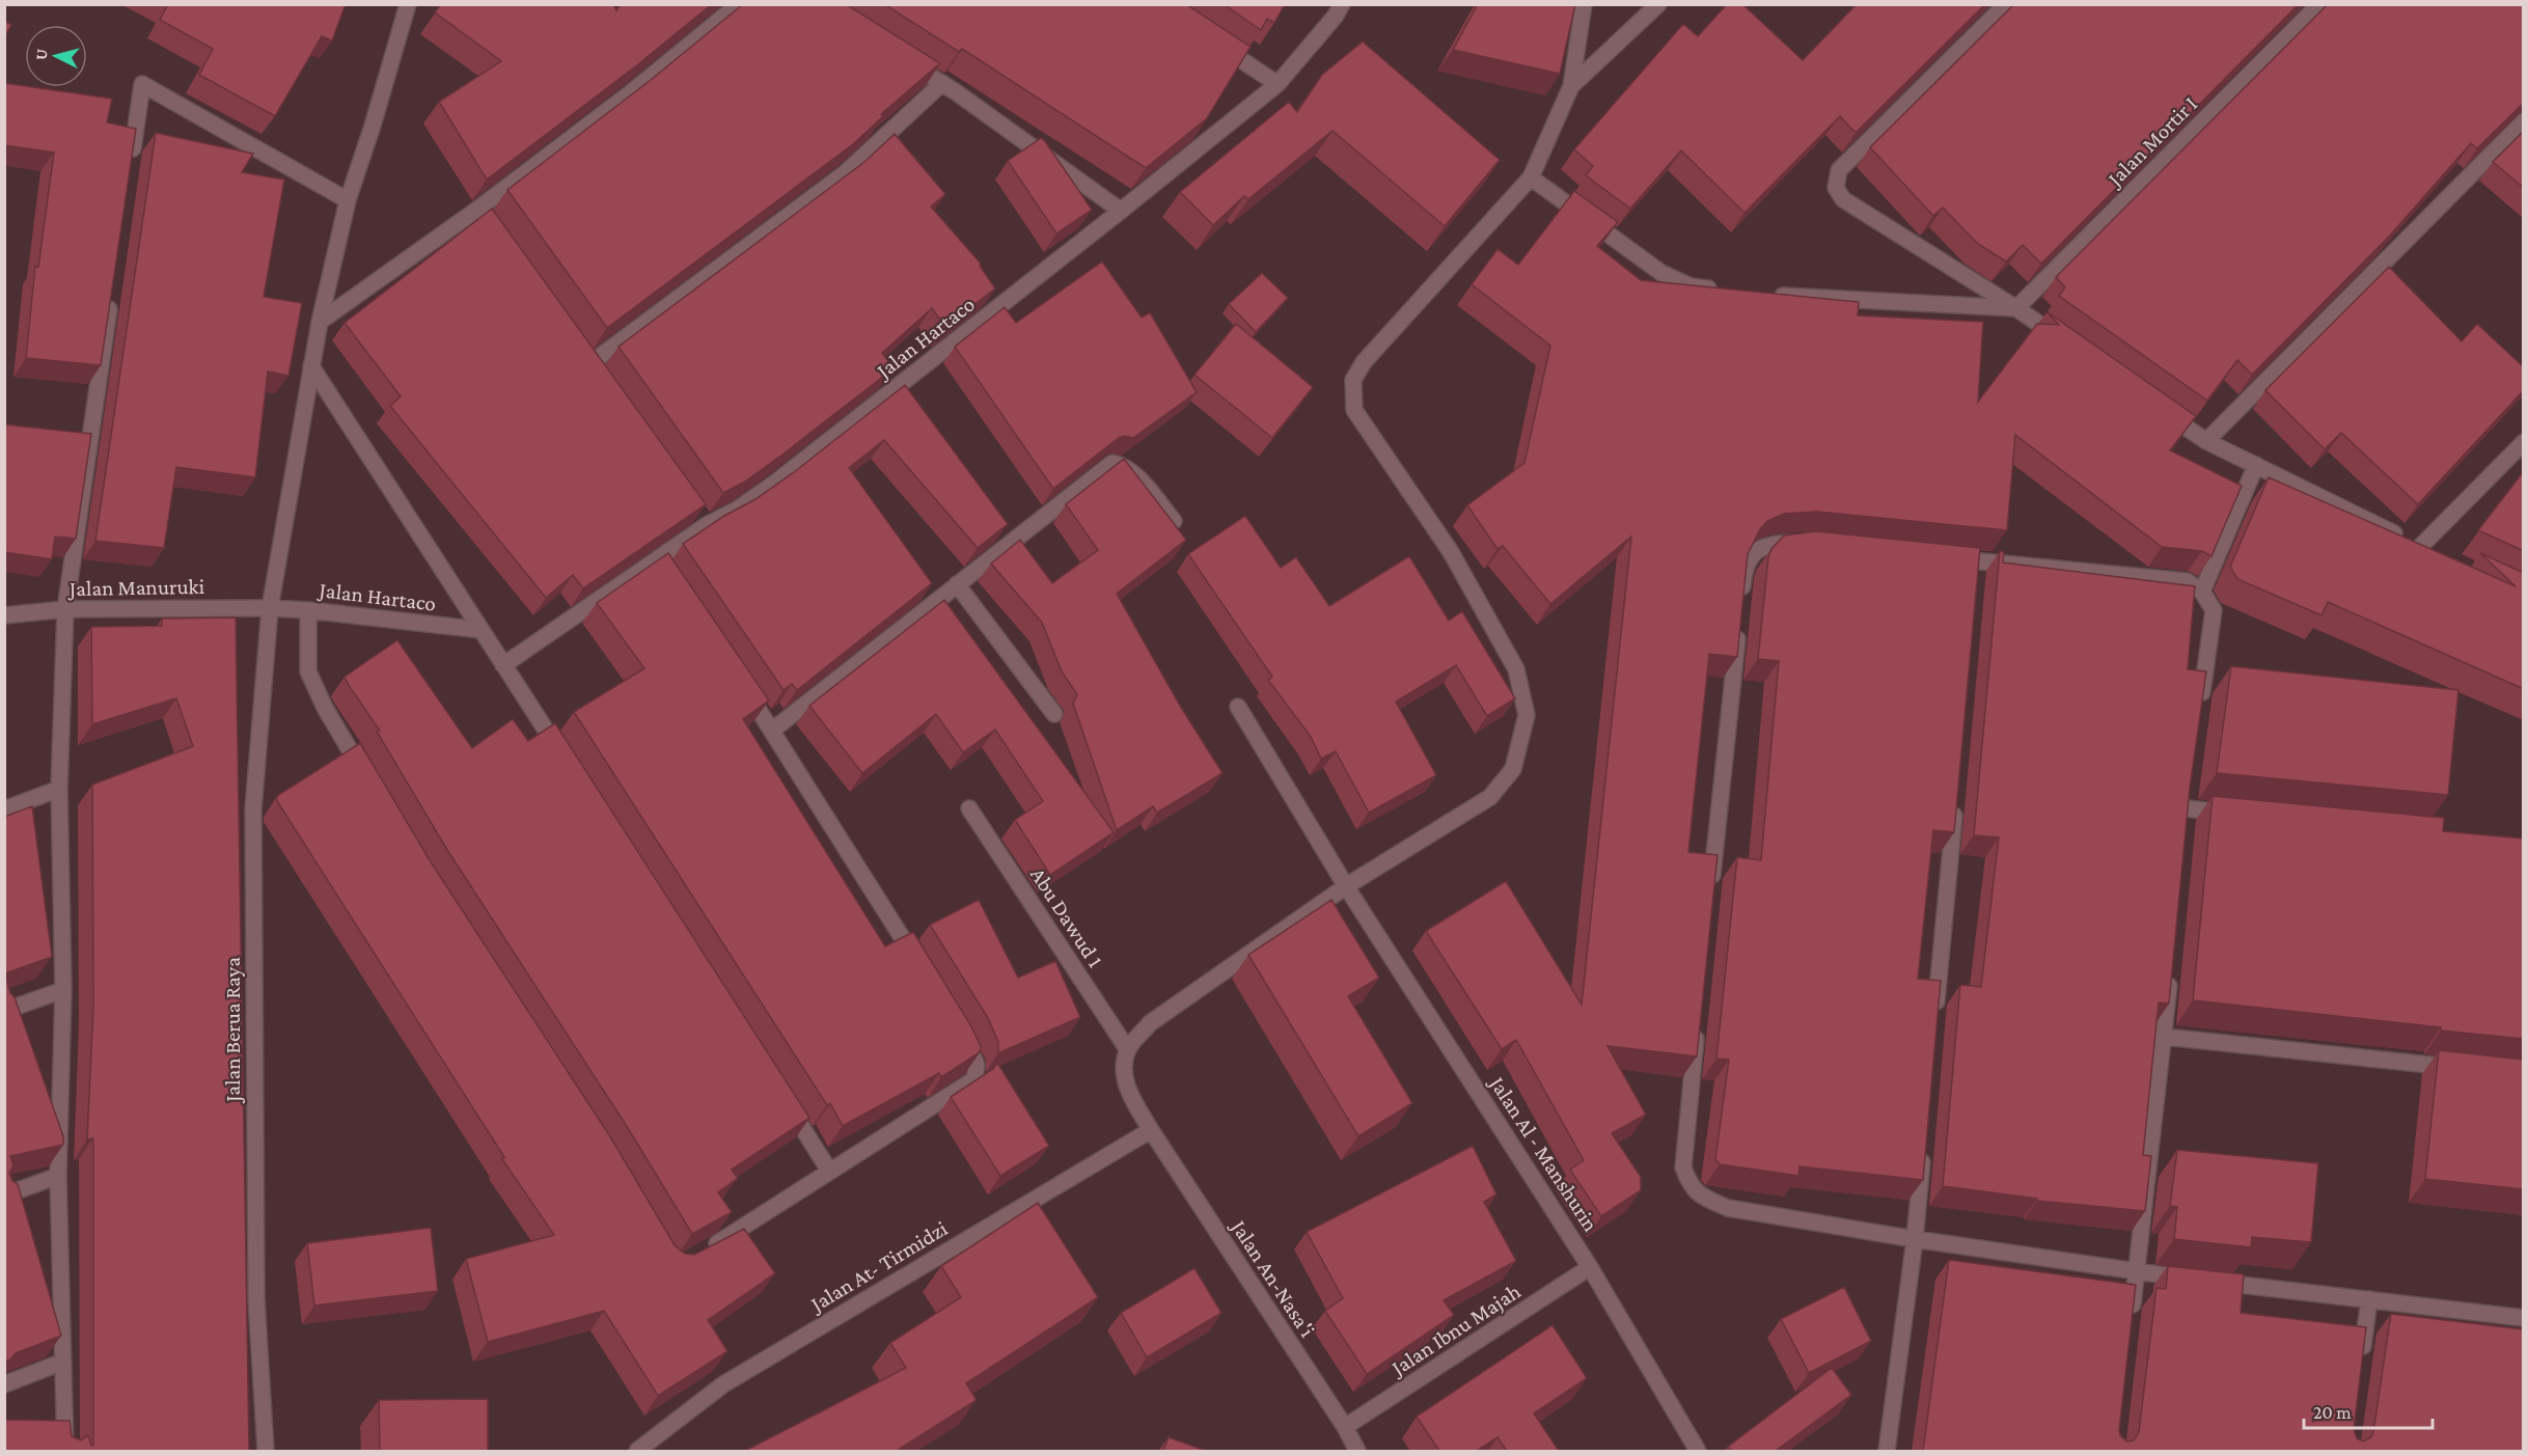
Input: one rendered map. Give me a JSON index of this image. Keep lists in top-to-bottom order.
{
  "streets": {
    "street": [
      "Jalan Mortir I",
      "Jalan Hartaco",
      "Jalan Manuruki",
      "Abu Dawud 1",
      "Jalan Berua Raya",
      "Jalan Al - Manshurin",
      "Jalan At- Tirmidzi",
      "Jalan An-Nasa'i",
      "Jalan Ibnu Majah"
    ]
  },
  "crossings": [
    ["Jalan Hartaco", "Jalan Manuruki"],
    ["Jalan Hartaco", "Jalan Berua Raya"],
    ["Jalan Manuruki", "Jalan Berua Raya"],
    ["Abu Dawud 1", "Jalan An-Nasa'i"],
    ["Jalan Al - Manshurin", "Jalan Ibnu Majah"],
    ["Jalan At- Tirmidzi", "Jalan An-Nasa'i"],
    ["Jalan An-Nasa'i", "Jalan Ibnu Majah"]
  ],
  "scale_bar": "20 m",
  "north": "left"
}
